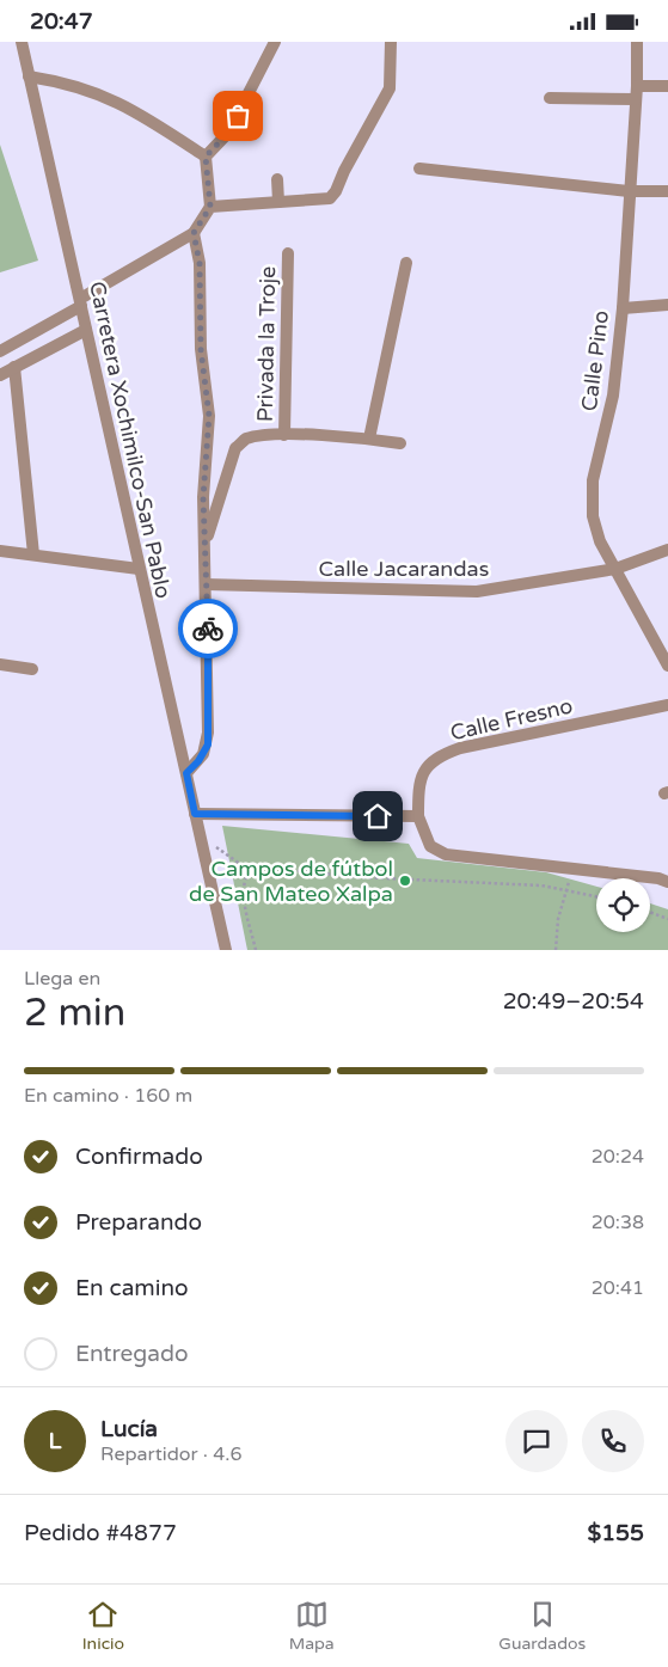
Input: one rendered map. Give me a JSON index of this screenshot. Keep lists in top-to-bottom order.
{
  "streets": {
    "street": [
      "Privada la Troje",
      "Calle Pino",
      "Carretera Xochimilco-San Pablo",
      "Calle Jacarandas",
      "Calle Fresno"
    ]
  },
  "crossings": [
    ["Calle Pino", "Calle Jacarandas"]
  ],
  "places": ["Campos de fútbol de San Mateo Xalpa"],
  "page": {
    "status": "20:47",
    "heading": ["2 min", "Llega en", "20:49–20:54"],
    "panel": [
      "Lucía",
      "Repartidor · 4.6",
      "Pedido #4877",
      "$155"
    ],
    "bar": "En camino · 160 m",
    "list": [
      ["Confirmado", "20:24"],
      ["Preparando", "20:38"],
      ["En camino", "20:41"],
      "Entregado"
    ],
    "round": "L",
    "tabs": ["Inicio", "Mapa", "Guardados"]
  }
}
